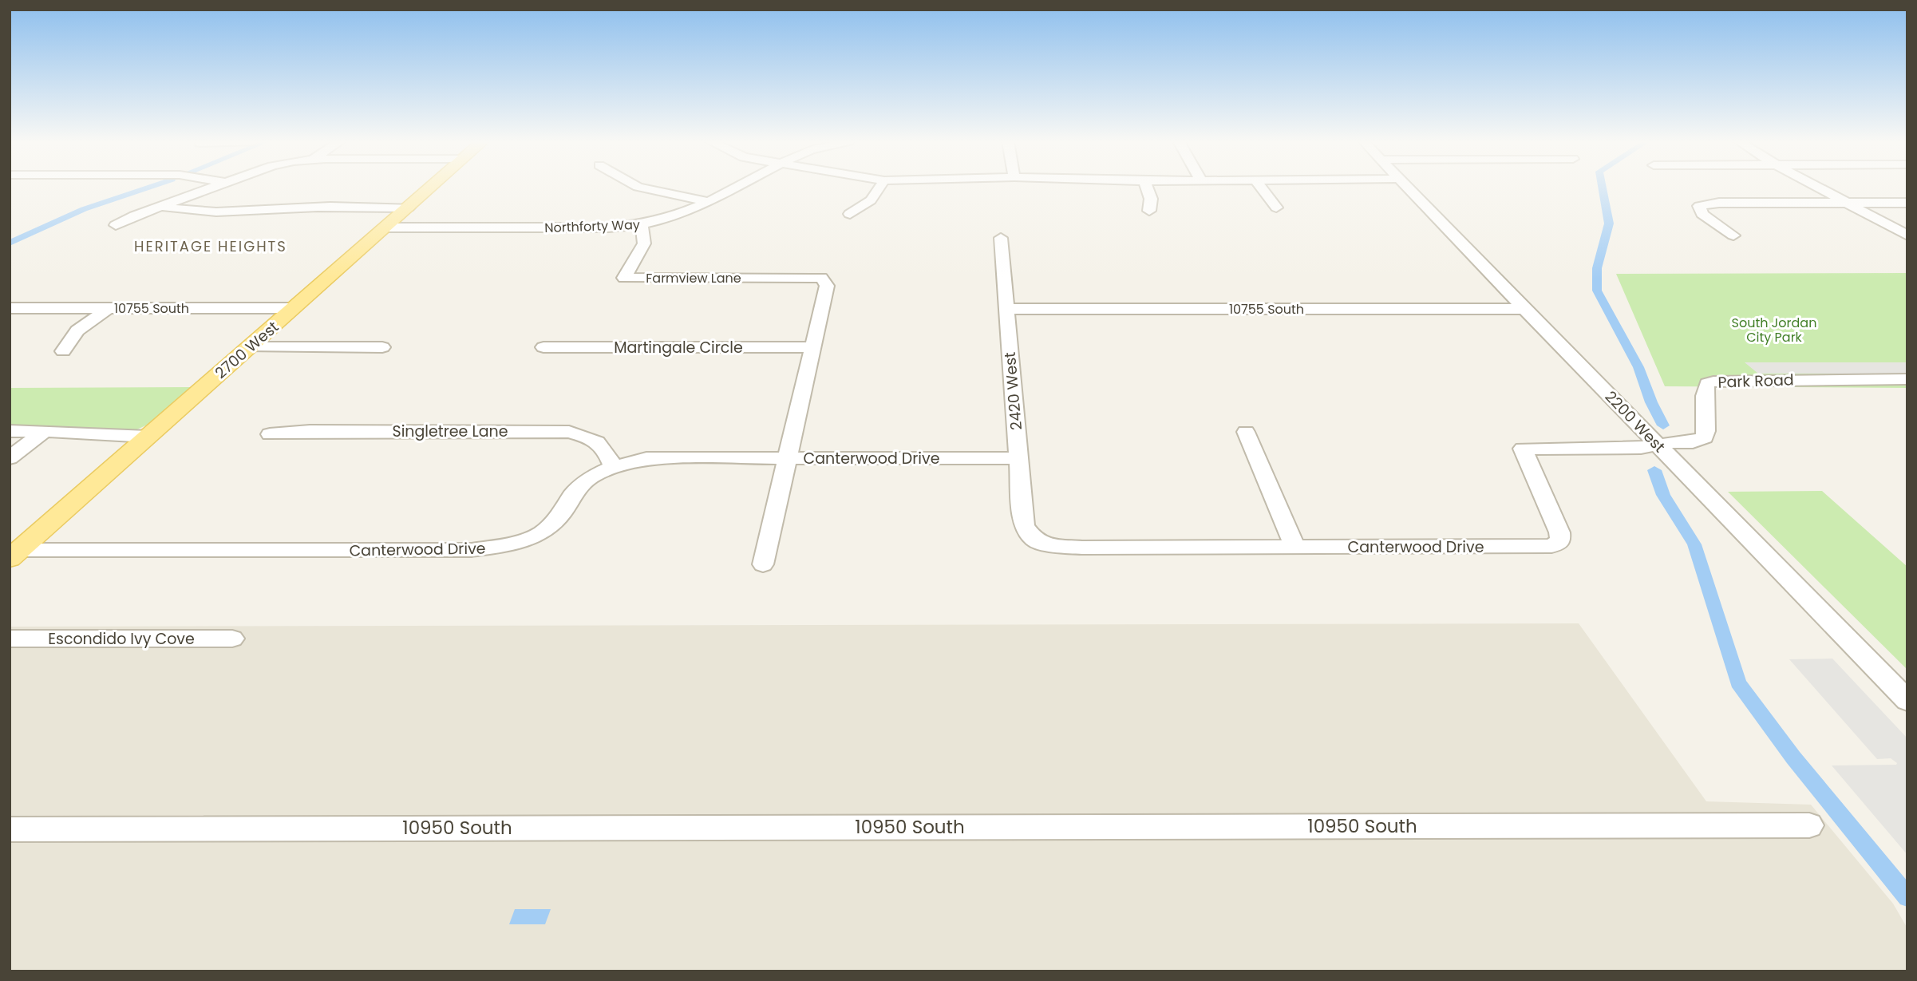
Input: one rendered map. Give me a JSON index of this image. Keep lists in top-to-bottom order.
{
  "streets": {
    "main road": ["2700 West"],
    "street": [
      "Northforty Way",
      "Farmview Lane",
      "10755 South",
      "Martingale Circle",
      "Park Road",
      "2420 West",
      "2200 West",
      "Singletree Lane",
      "Canterwood Drive",
      "Escondido Ivy Cove",
      "10950 South"
    ]
  },
  "crossings": [
    ["Northforty Way", "Farmview Lane"],
    ["Northforty Way", "2700 West"],
    ["Farmview Lane", "Martingale Circle"],
    ["10755 South", "2700 West"],
    ["10755 South", "2420 West"],
    ["10755 South", "2200 West"],
    ["2700 West", "Canterwood Drive"],
    ["Park Road", "2200 West"],
    ["Park Road", "Canterwood Drive"],
    ["2420 West", "Canterwood Drive"],
    ["2200 West", "Canterwood Drive"],
    ["Singletree Lane", "Canterwood Drive"]
  ],
  "districts": ["HERITAGE HEIGHTS"],
  "parks": ["South Jordan City Park"]
}
